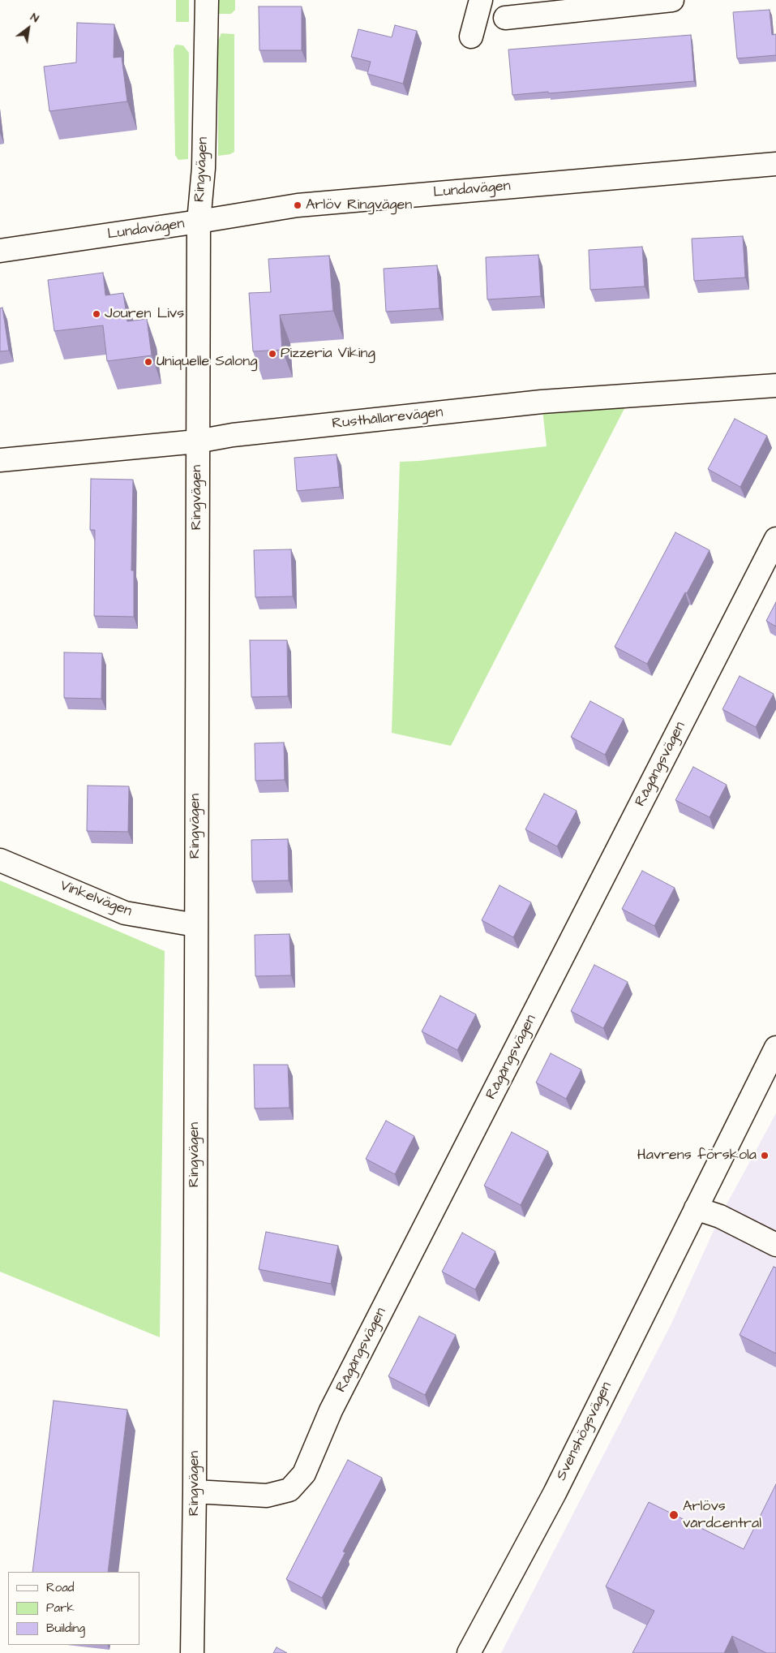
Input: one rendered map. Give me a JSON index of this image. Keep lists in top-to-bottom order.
{
  "streets": {
    "street": [
      "Ringvägen",
      "Lundavägen",
      "Rusthållarevägen",
      "Rågångsvägen",
      "Vinkelvägen",
      "Svenshögsvägen"
    ]
  },
  "crossings": [
    ["Ringvägen", "Lundavägen"],
    ["Ringvägen", "Rusthållarevägen"],
    ["Ringvägen", "Rågångsvägen"],
    ["Ringvägen", "Vinkelvägen"]
  ],
  "places": [
    "Arlöv Ringvägen",
    "Jouren Livs",
    "Pizzeria Viking",
    "Uniquelle Salong",
    "Havrens förskola",
    "Arlövs vårdcentral"
  ],
  "legend": ["Road", "Park", "Building"],
  "north": "top right"
}
